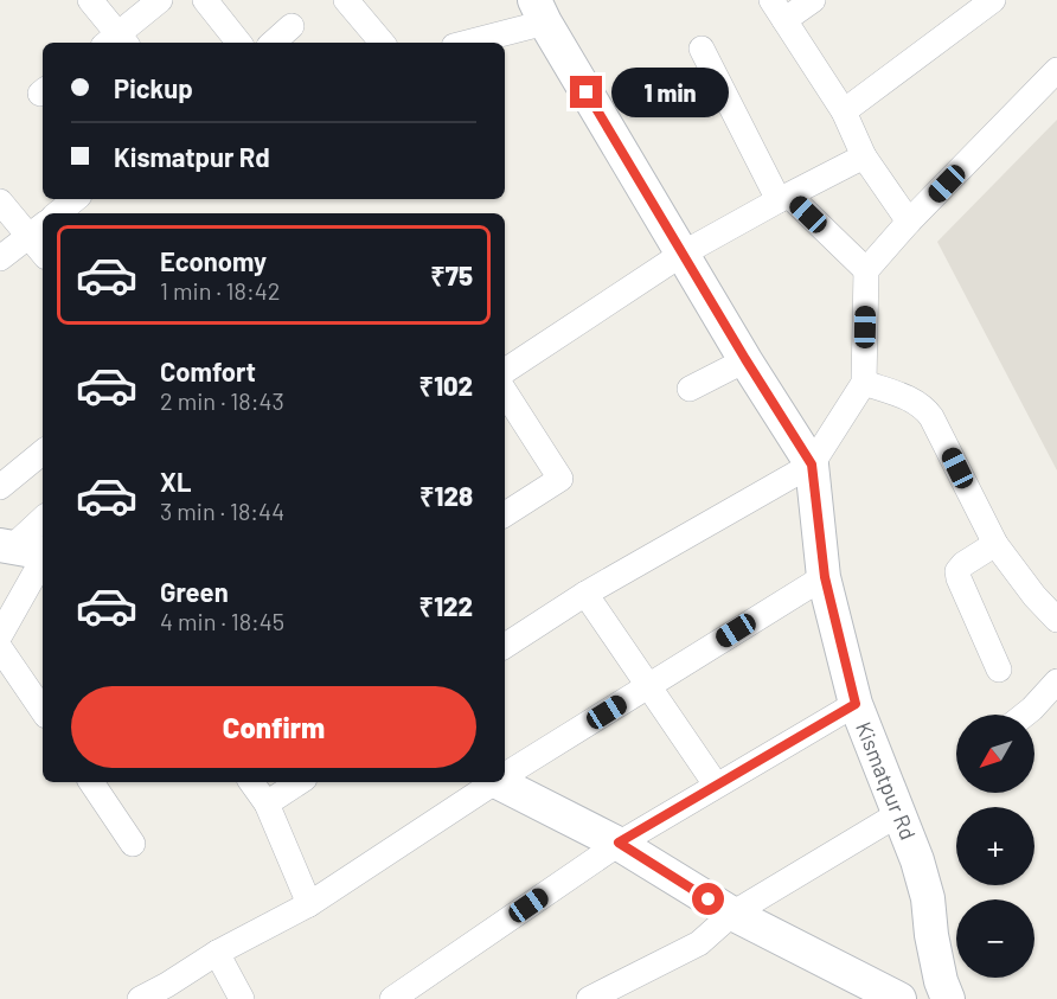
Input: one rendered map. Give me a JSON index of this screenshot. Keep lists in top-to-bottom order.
{
  "streets": {
    "street": ["Kismatpur Rd"]
  },
  "north": "bottom left",
  "page": {
    "banner": ["Pickup", "Kismatpur Rd"],
    "bubble": "1 min",
    "list": [
      {
        "name": "Economy",
        "note": "1 min · 18:42",
        "value": "₹75"
      },
      {
        "name": "Comfort",
        "note": "2 min · 18:43",
        "value": "₹102"
      },
      {
        "name": "XL",
        "note": "3 min · 18:44",
        "value": "₹128"
      },
      {
        "name": "Green",
        "note": "4 min · 18:45",
        "value": "₹122"
      }
    ],
    "buttons": "Confirm",
    "map_buttons": ["+", "−"]
  }
}
